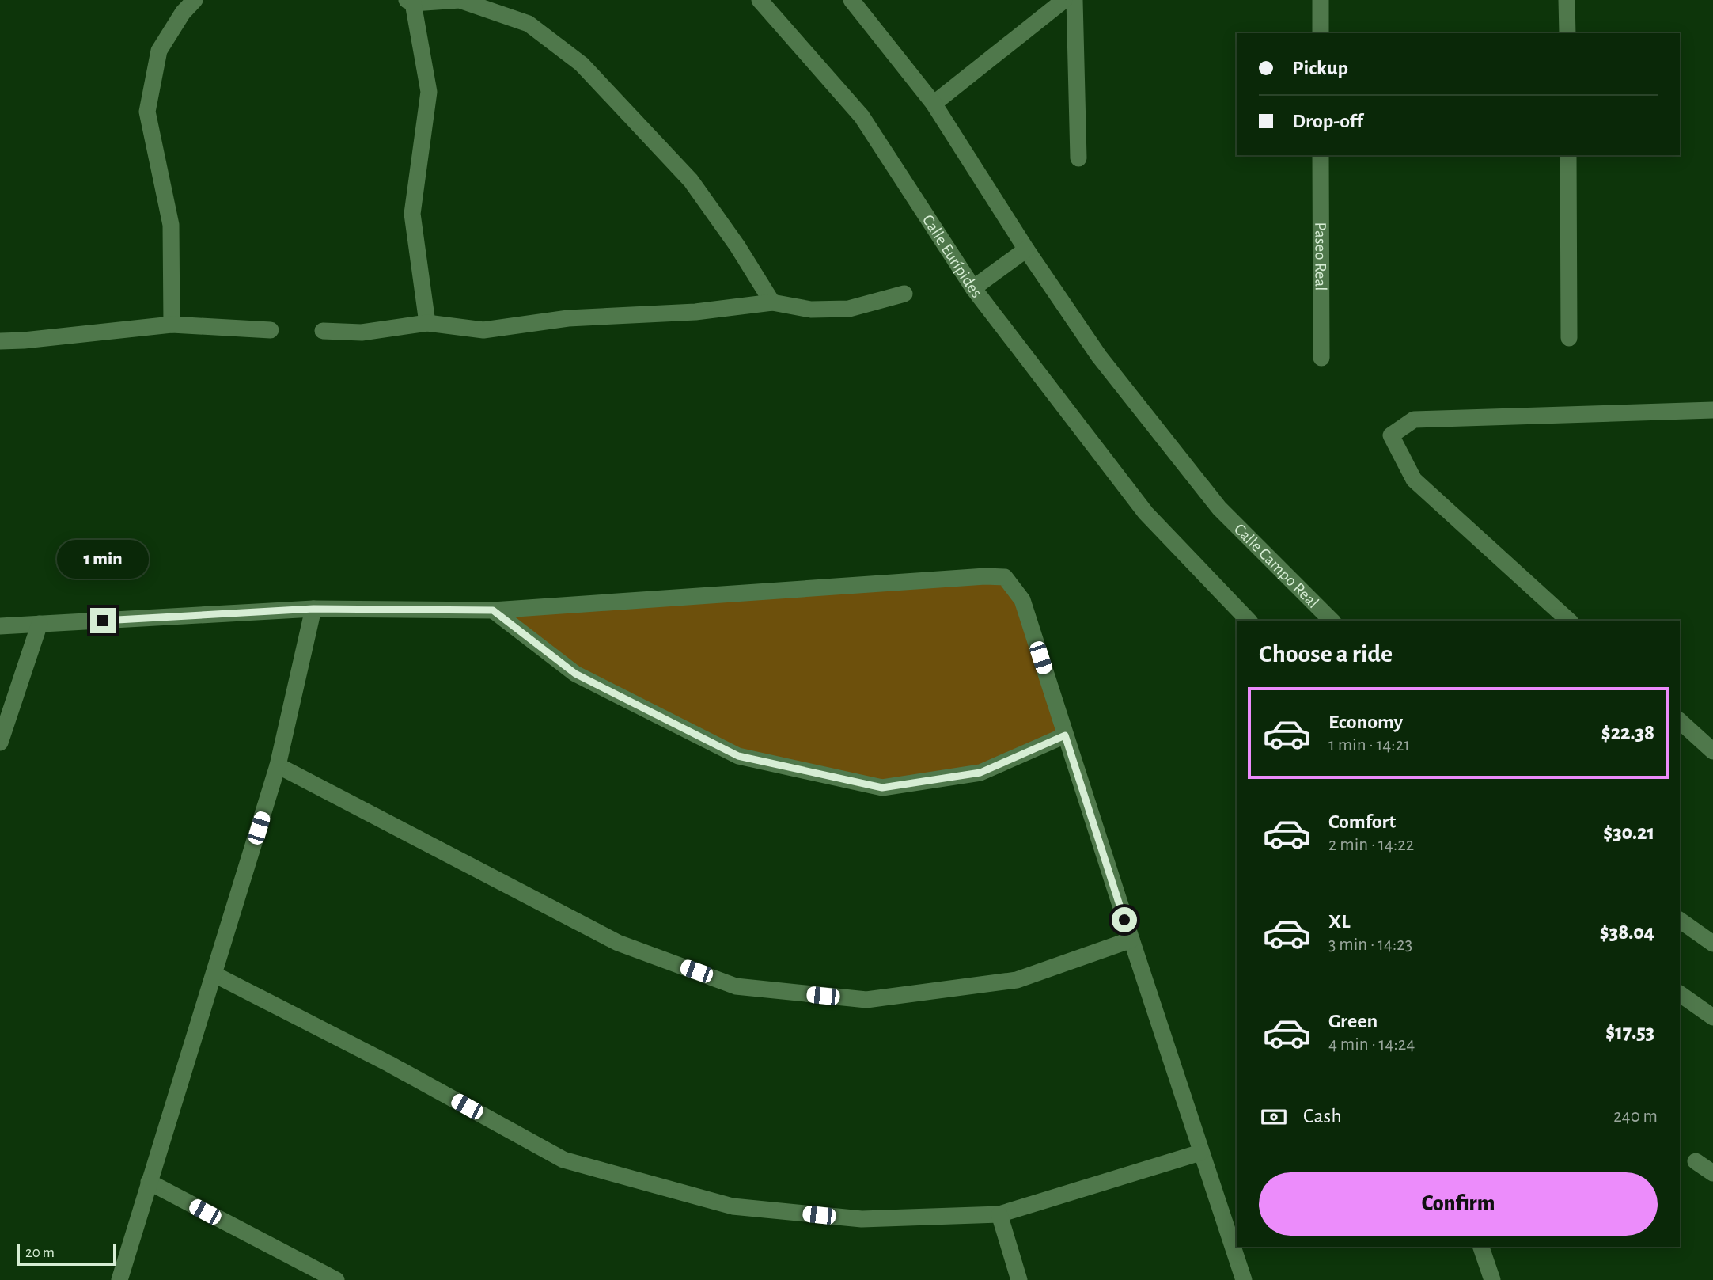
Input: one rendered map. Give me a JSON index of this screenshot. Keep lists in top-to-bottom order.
{
  "streets": {
    "street": ["Calle Eurípides", "Paseo Real", "Calle Campo Real"]
  },
  "scale_bar": "20 m",
  "page": {
    "banner": ["Pickup", "Drop-off"],
    "bubble": "1 min",
    "heading": "Choose a ride",
    "list": [
      {
        "name": "Economy",
        "note": "1 min · 14:21",
        "value": "$22.38"
      },
      {
        "name": "Comfort",
        "note": "2 min · 14:22",
        "value": "$30.21"
      },
      {
        "name": "XL",
        "note": "3 min · 14:23",
        "value": "$38.04"
      },
      {
        "name": "Green",
        "note": "4 min · 14:24",
        "value": "$17.53"
      }
    ],
    "pay": ["Cash", "240 m"],
    "buttons": "Confirm",
    "scale": "20 m"
  }
}
